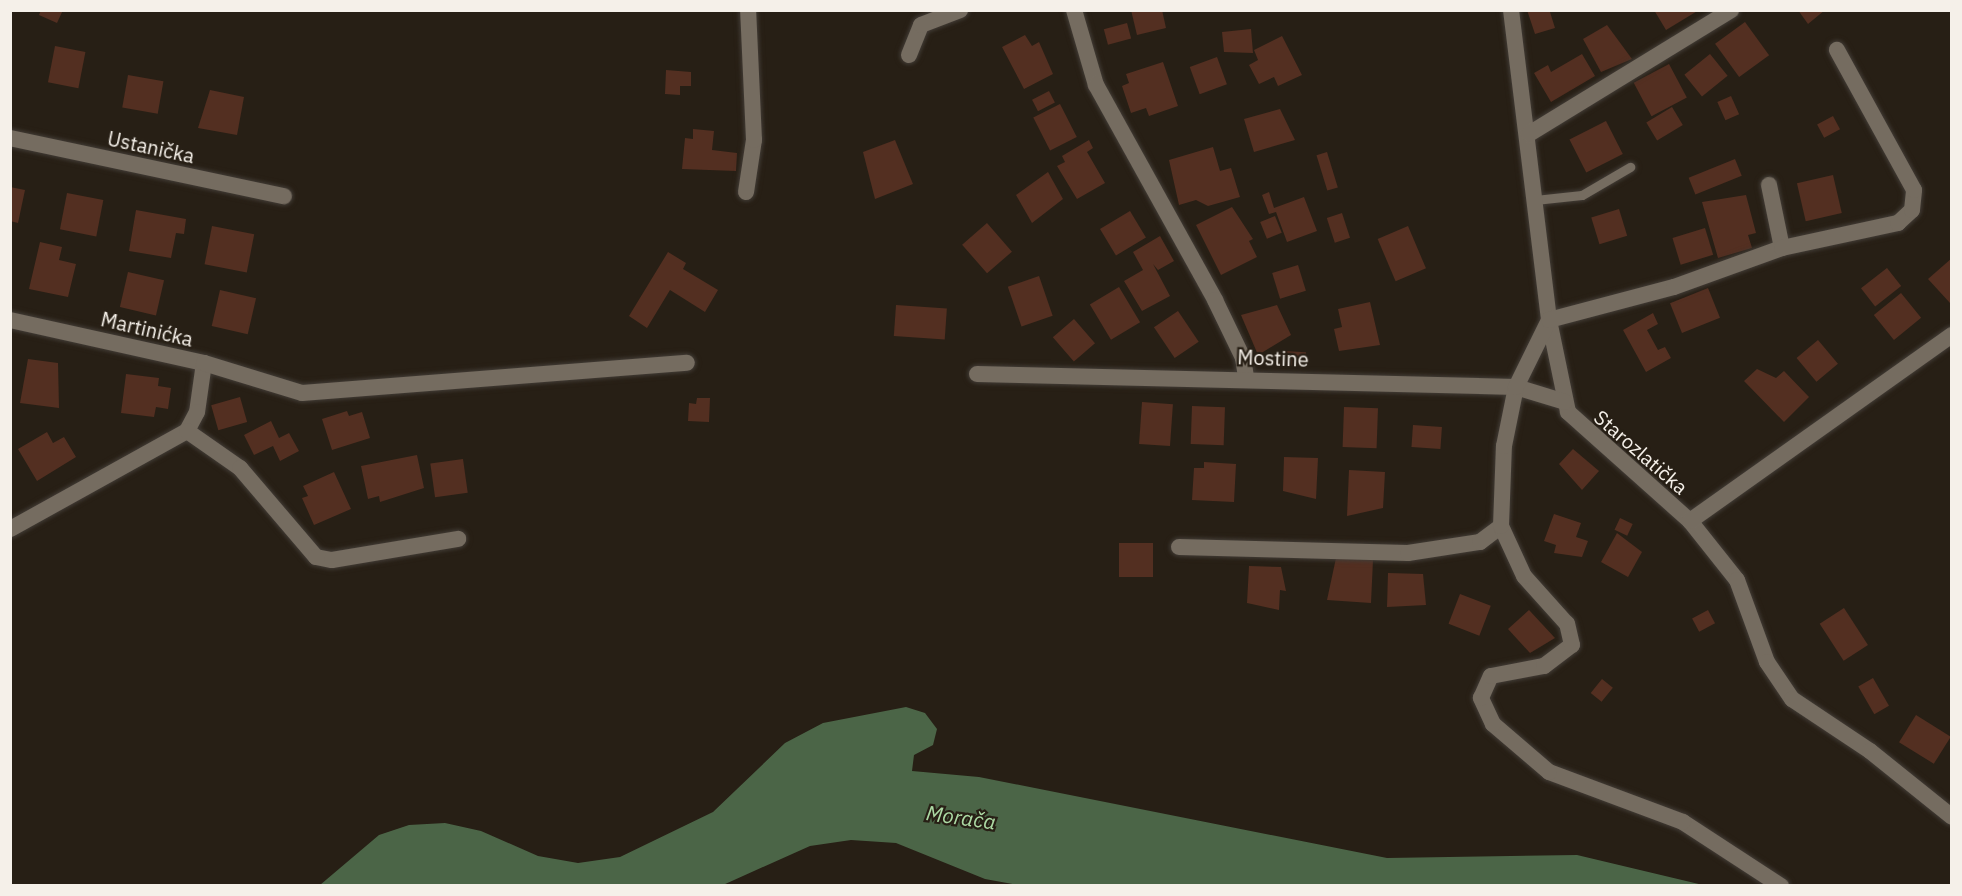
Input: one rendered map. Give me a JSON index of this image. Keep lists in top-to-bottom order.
{
  "streets": {
    "street": [
      "Ustanička",
      "Martinićka",
      "Mostine",
      "Starozlatička"
    ]
  },
  "crossings": [
    ["Mostine", "Starozlatička"]
  ],
  "water": ["Morača"]
}
